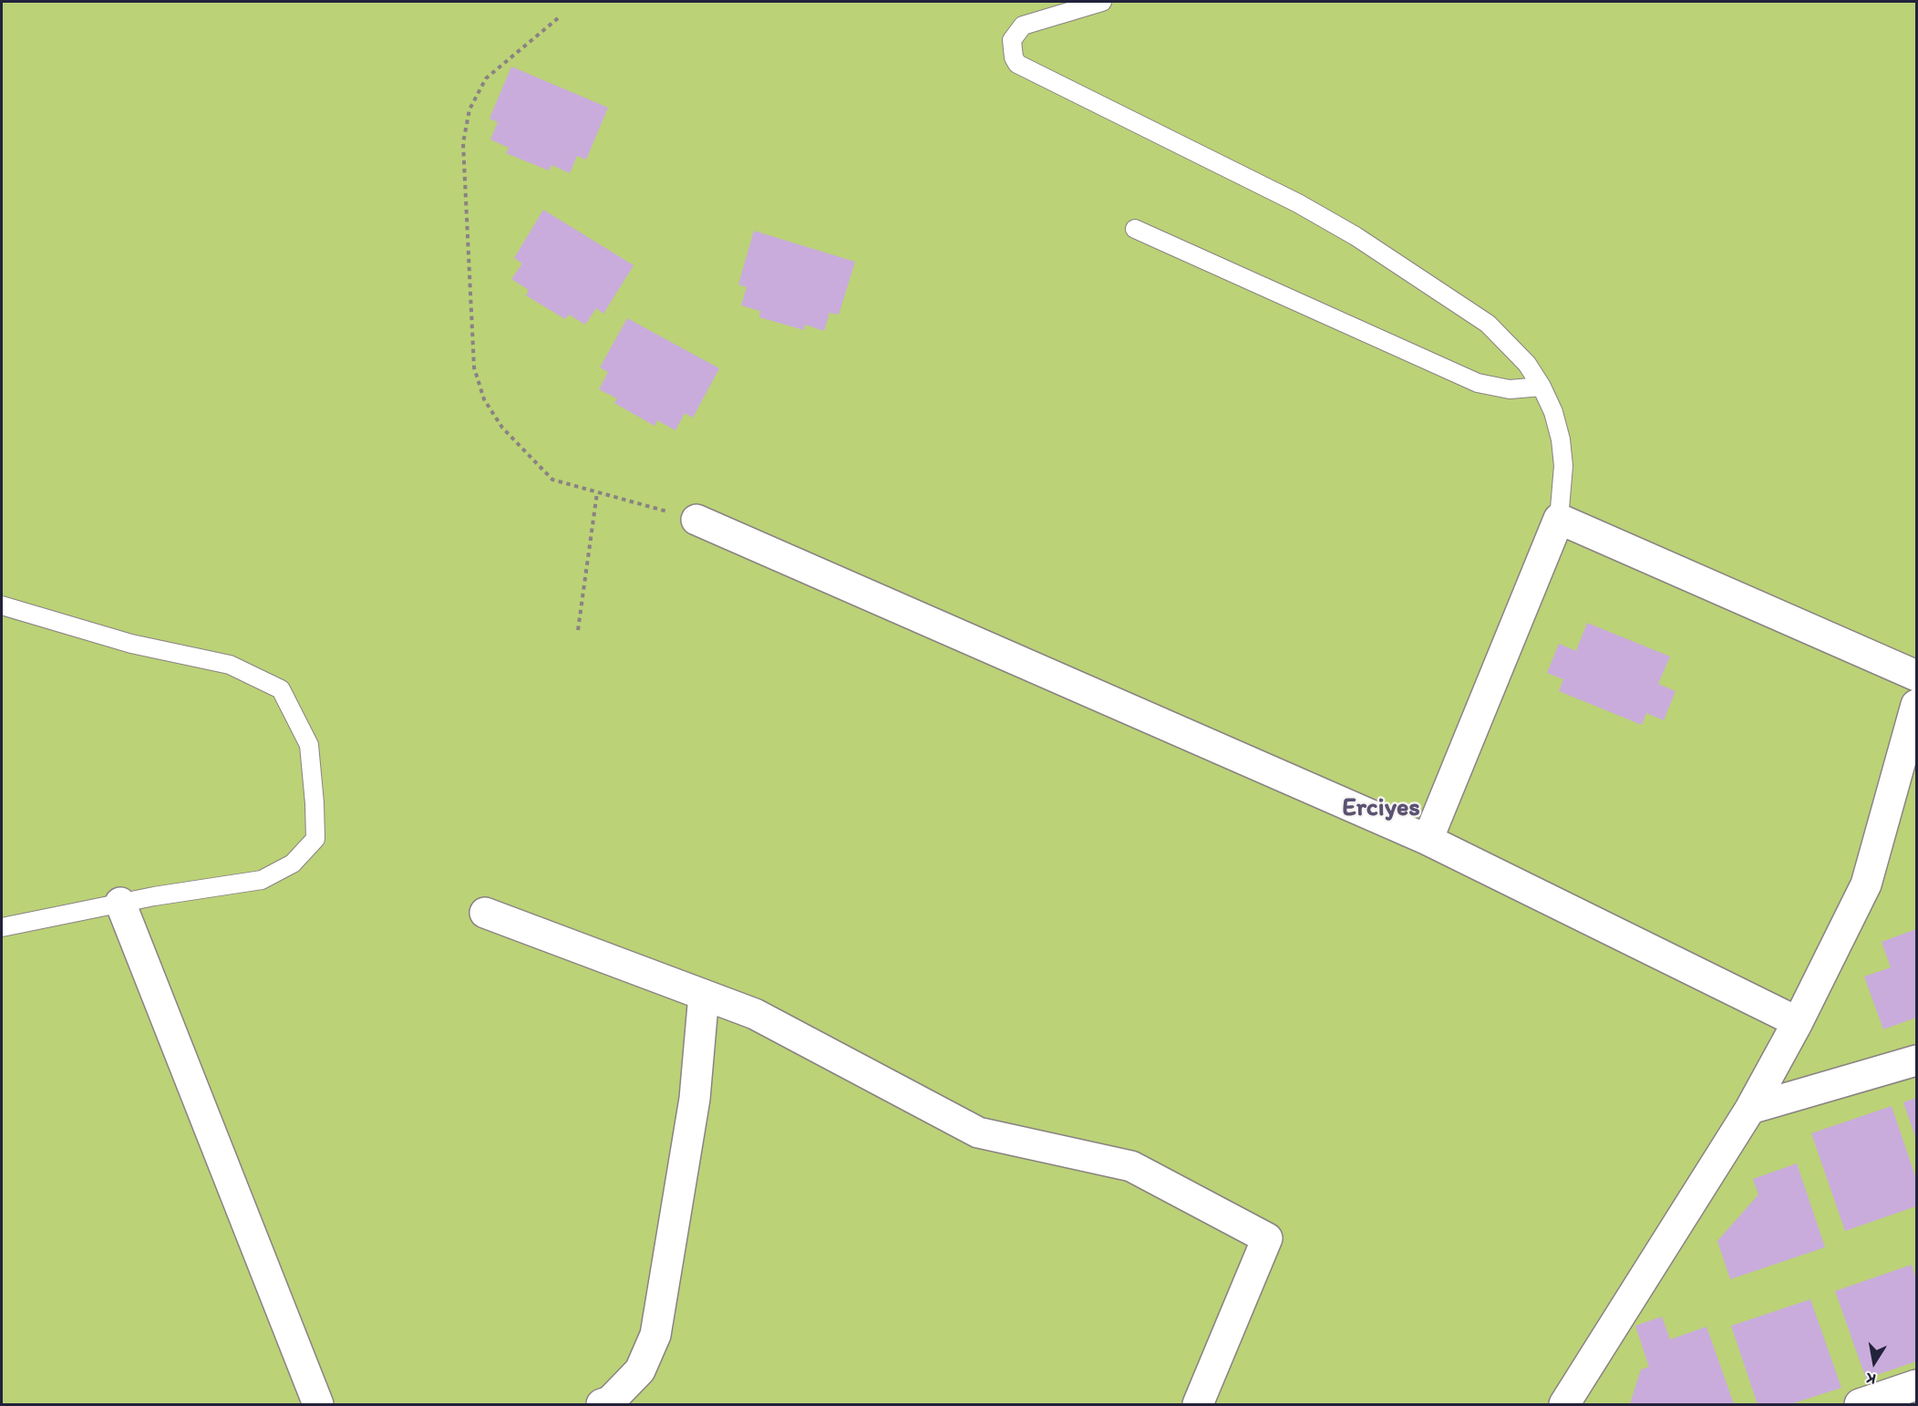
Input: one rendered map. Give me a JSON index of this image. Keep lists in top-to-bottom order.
{
  "districts": ["Erciyes"],
  "north": "bottom"
}
